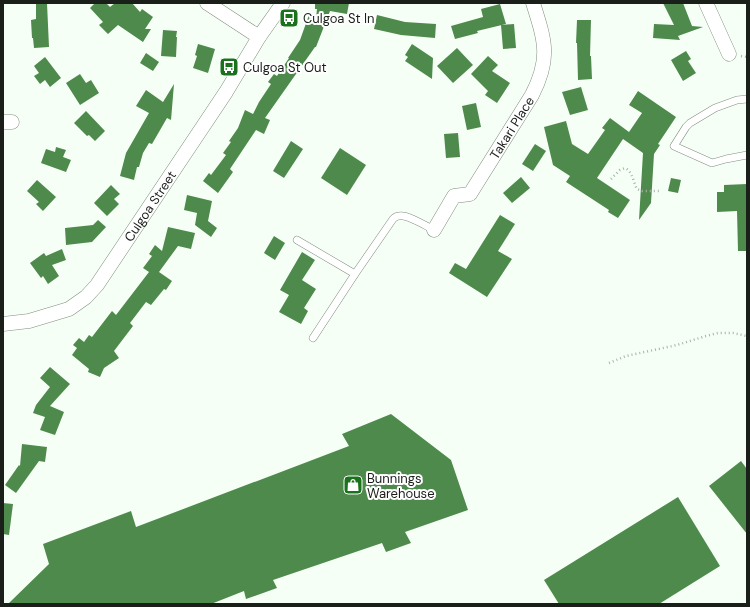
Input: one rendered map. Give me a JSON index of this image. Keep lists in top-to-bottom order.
{
  "streets": {
    "street": ["Takari Place", "Culgoa Street"]
  },
  "places": {
    "bus stop": ["Culgoa St In", "Culgoa St Out"],
    "shop": ["Bunnings Warehouse"]
  }
}
